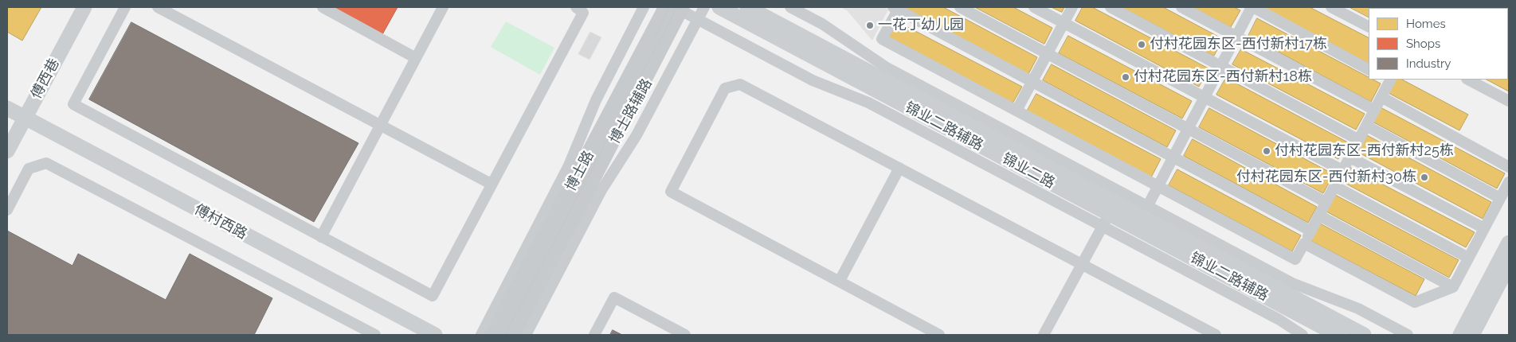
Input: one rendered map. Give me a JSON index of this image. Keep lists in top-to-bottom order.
{
  "streets": {
    "main road": [
      "傅西巷",
      "博士路",
      "锦业二路",
      "傅村西路"
    ],
    "street": ["博士路辅路", "锦业二路辅路"]
  },
  "crossings": [
    ["傅西巷", "傅村西路"],
    ["博士路辅路", "锦业二路辅路"],
    ["锦业二路辅路", "博士路"],
    ["锦业二路辅路", "锦业二路"]
  ],
  "places": [
    "一花丁幼儿园",
    "付村花园东区-西付新村17栋",
    "付村花园东区-西付新村18栋",
    "付村花园东区-西付新村25栋",
    "付村花园东区-西付新村30栋"
  ],
  "legend": ["Homes", "Shops", "Industry"]
}
